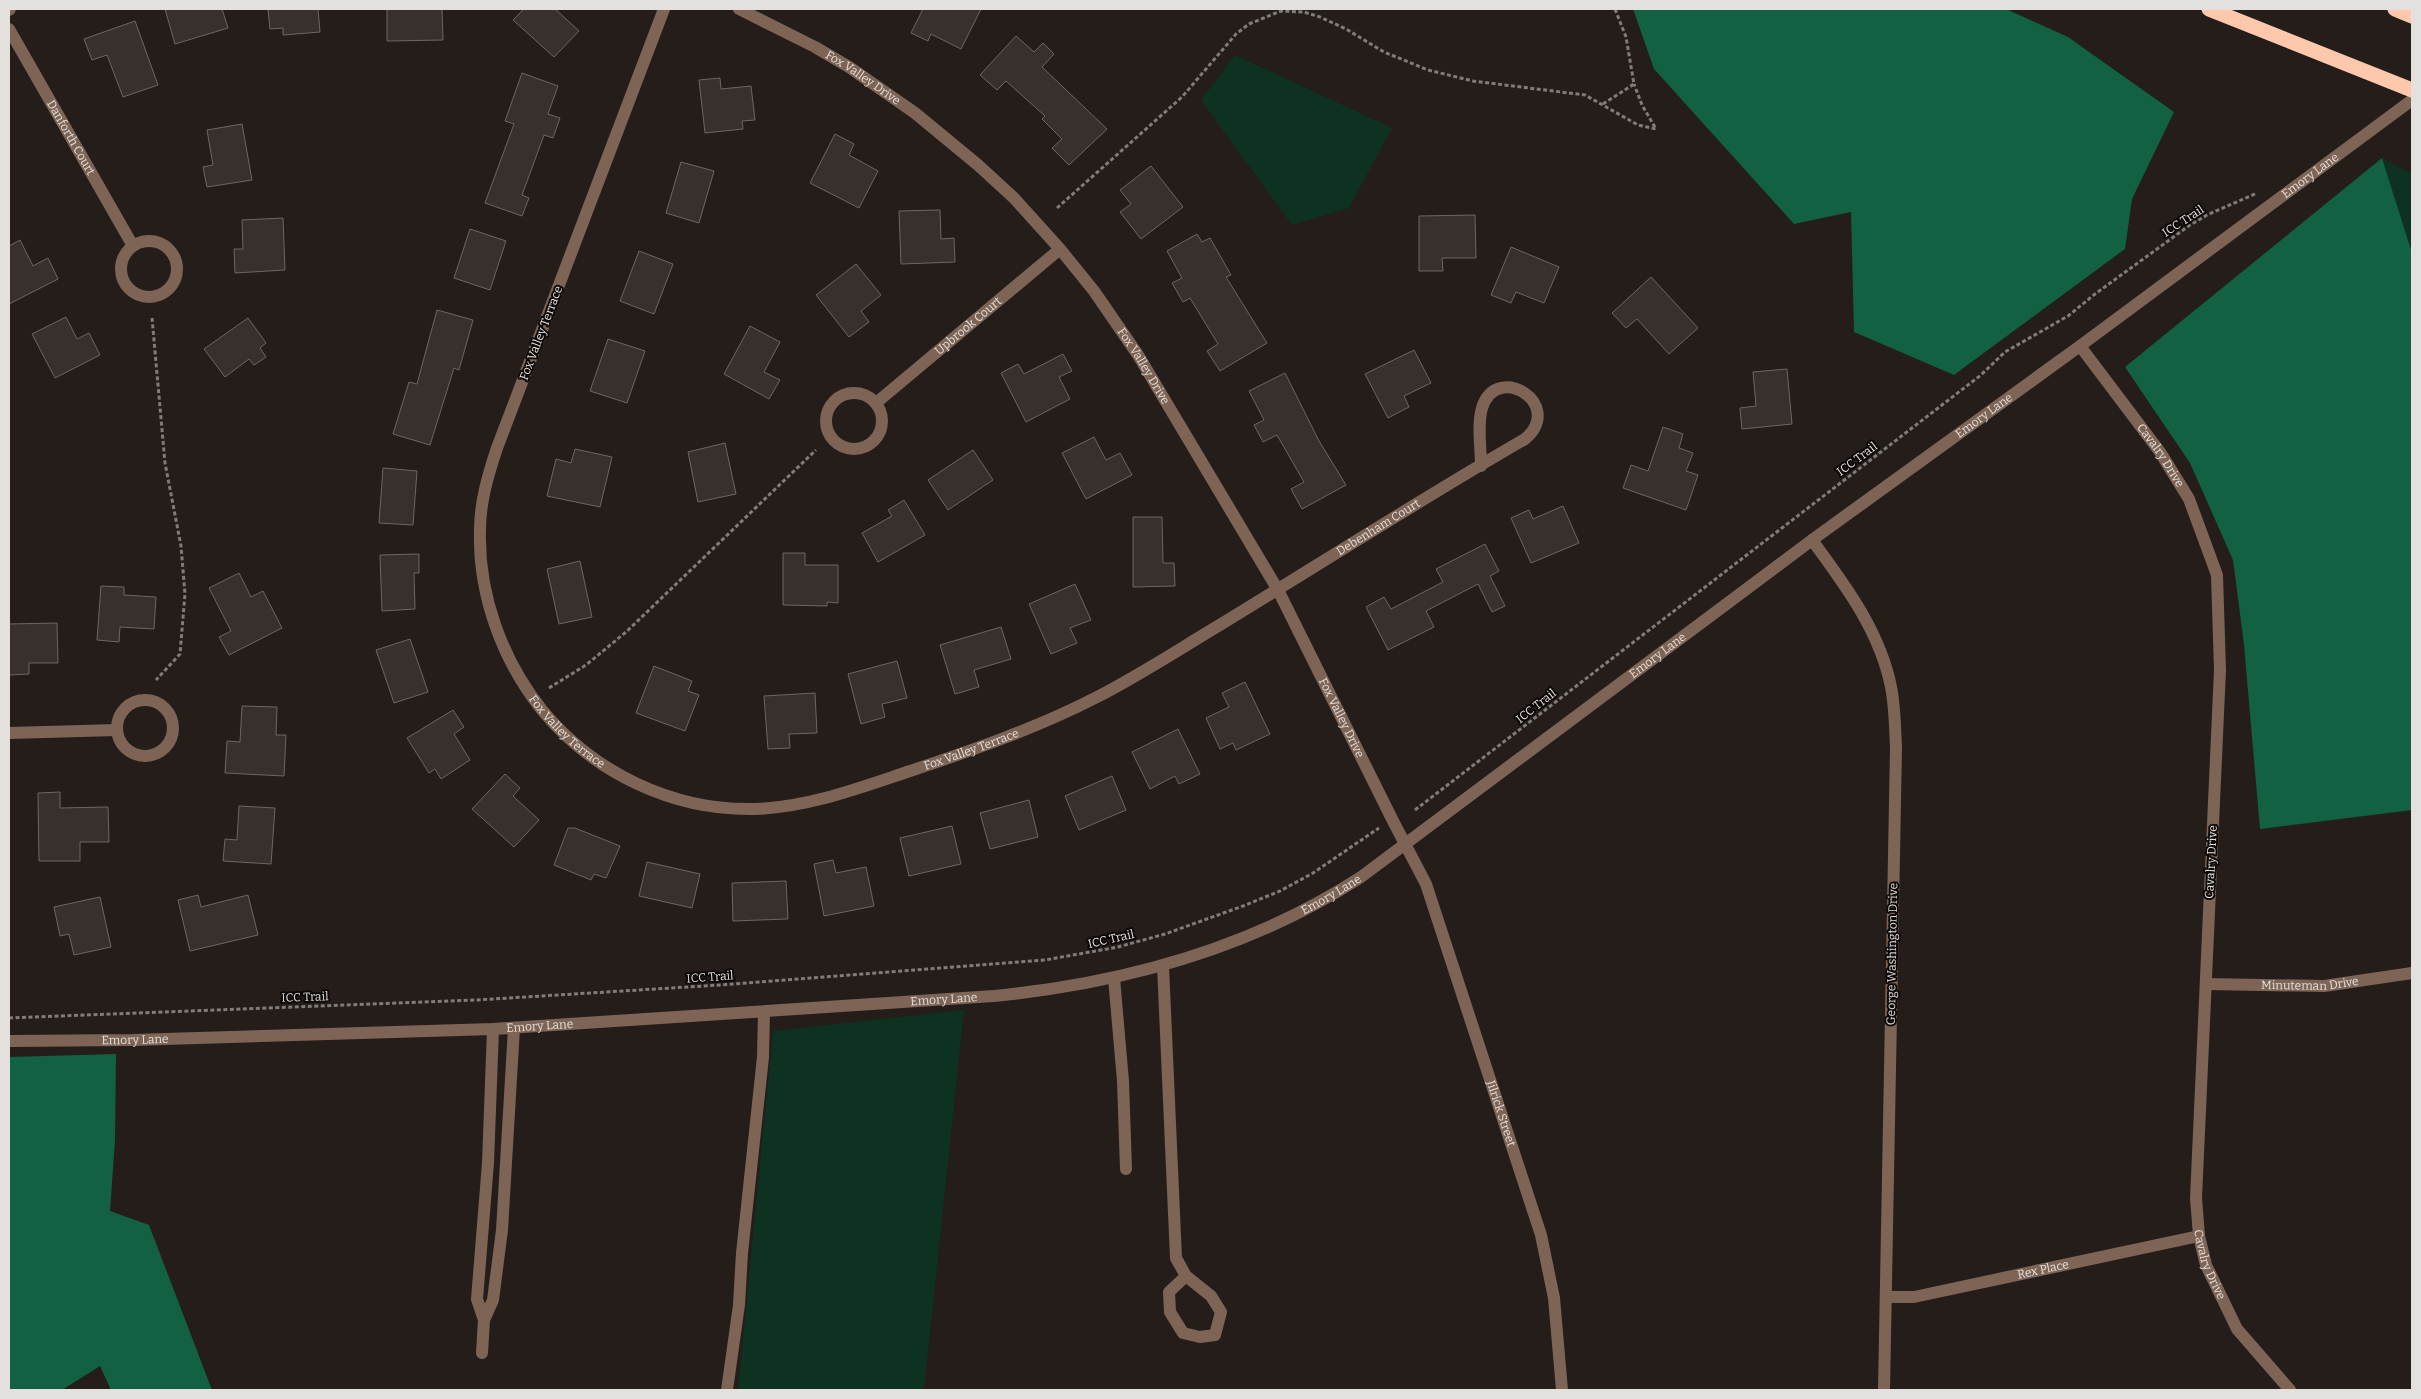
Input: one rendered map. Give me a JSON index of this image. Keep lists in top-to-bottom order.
{
  "streets": {
    "street": [
      "Fox Valley Drive",
      "Danforth Court",
      "Emory Lane",
      "Upbrook Court",
      "Fox Valley Terrace",
      "Cavalry Drive",
      "Debenham Court",
      "George Washington Drive",
      "Minuteman Drive",
      "Jilrick Street",
      "Rex Place"
    ],
    "path": ["ICC Trail"]
  },
  "crossings": [
    ["Fox Valley Drive", "Emory Lane"],
    ["Fox Valley Drive", "Upbrook Court"],
    ["Fox Valley Drive", "Fox Valley Terrace"],
    ["Fox Valley Drive", "Debenham Court"],
    ["Fox Valley Drive", "Jilrick Street"],
    ["Emory Lane", "Cavalry Drive"],
    ["Emory Lane", "George Washington Drive"],
    ["Emory Lane", "Jilrick Street"],
    ["Fox Valley Terrace", "Debenham Court"],
    ["Cavalry Drive", "Minuteman Drive"],
    ["Cavalry Drive", "Rex Place"],
    ["George Washington Drive", "Rex Place"]
  ]
}
